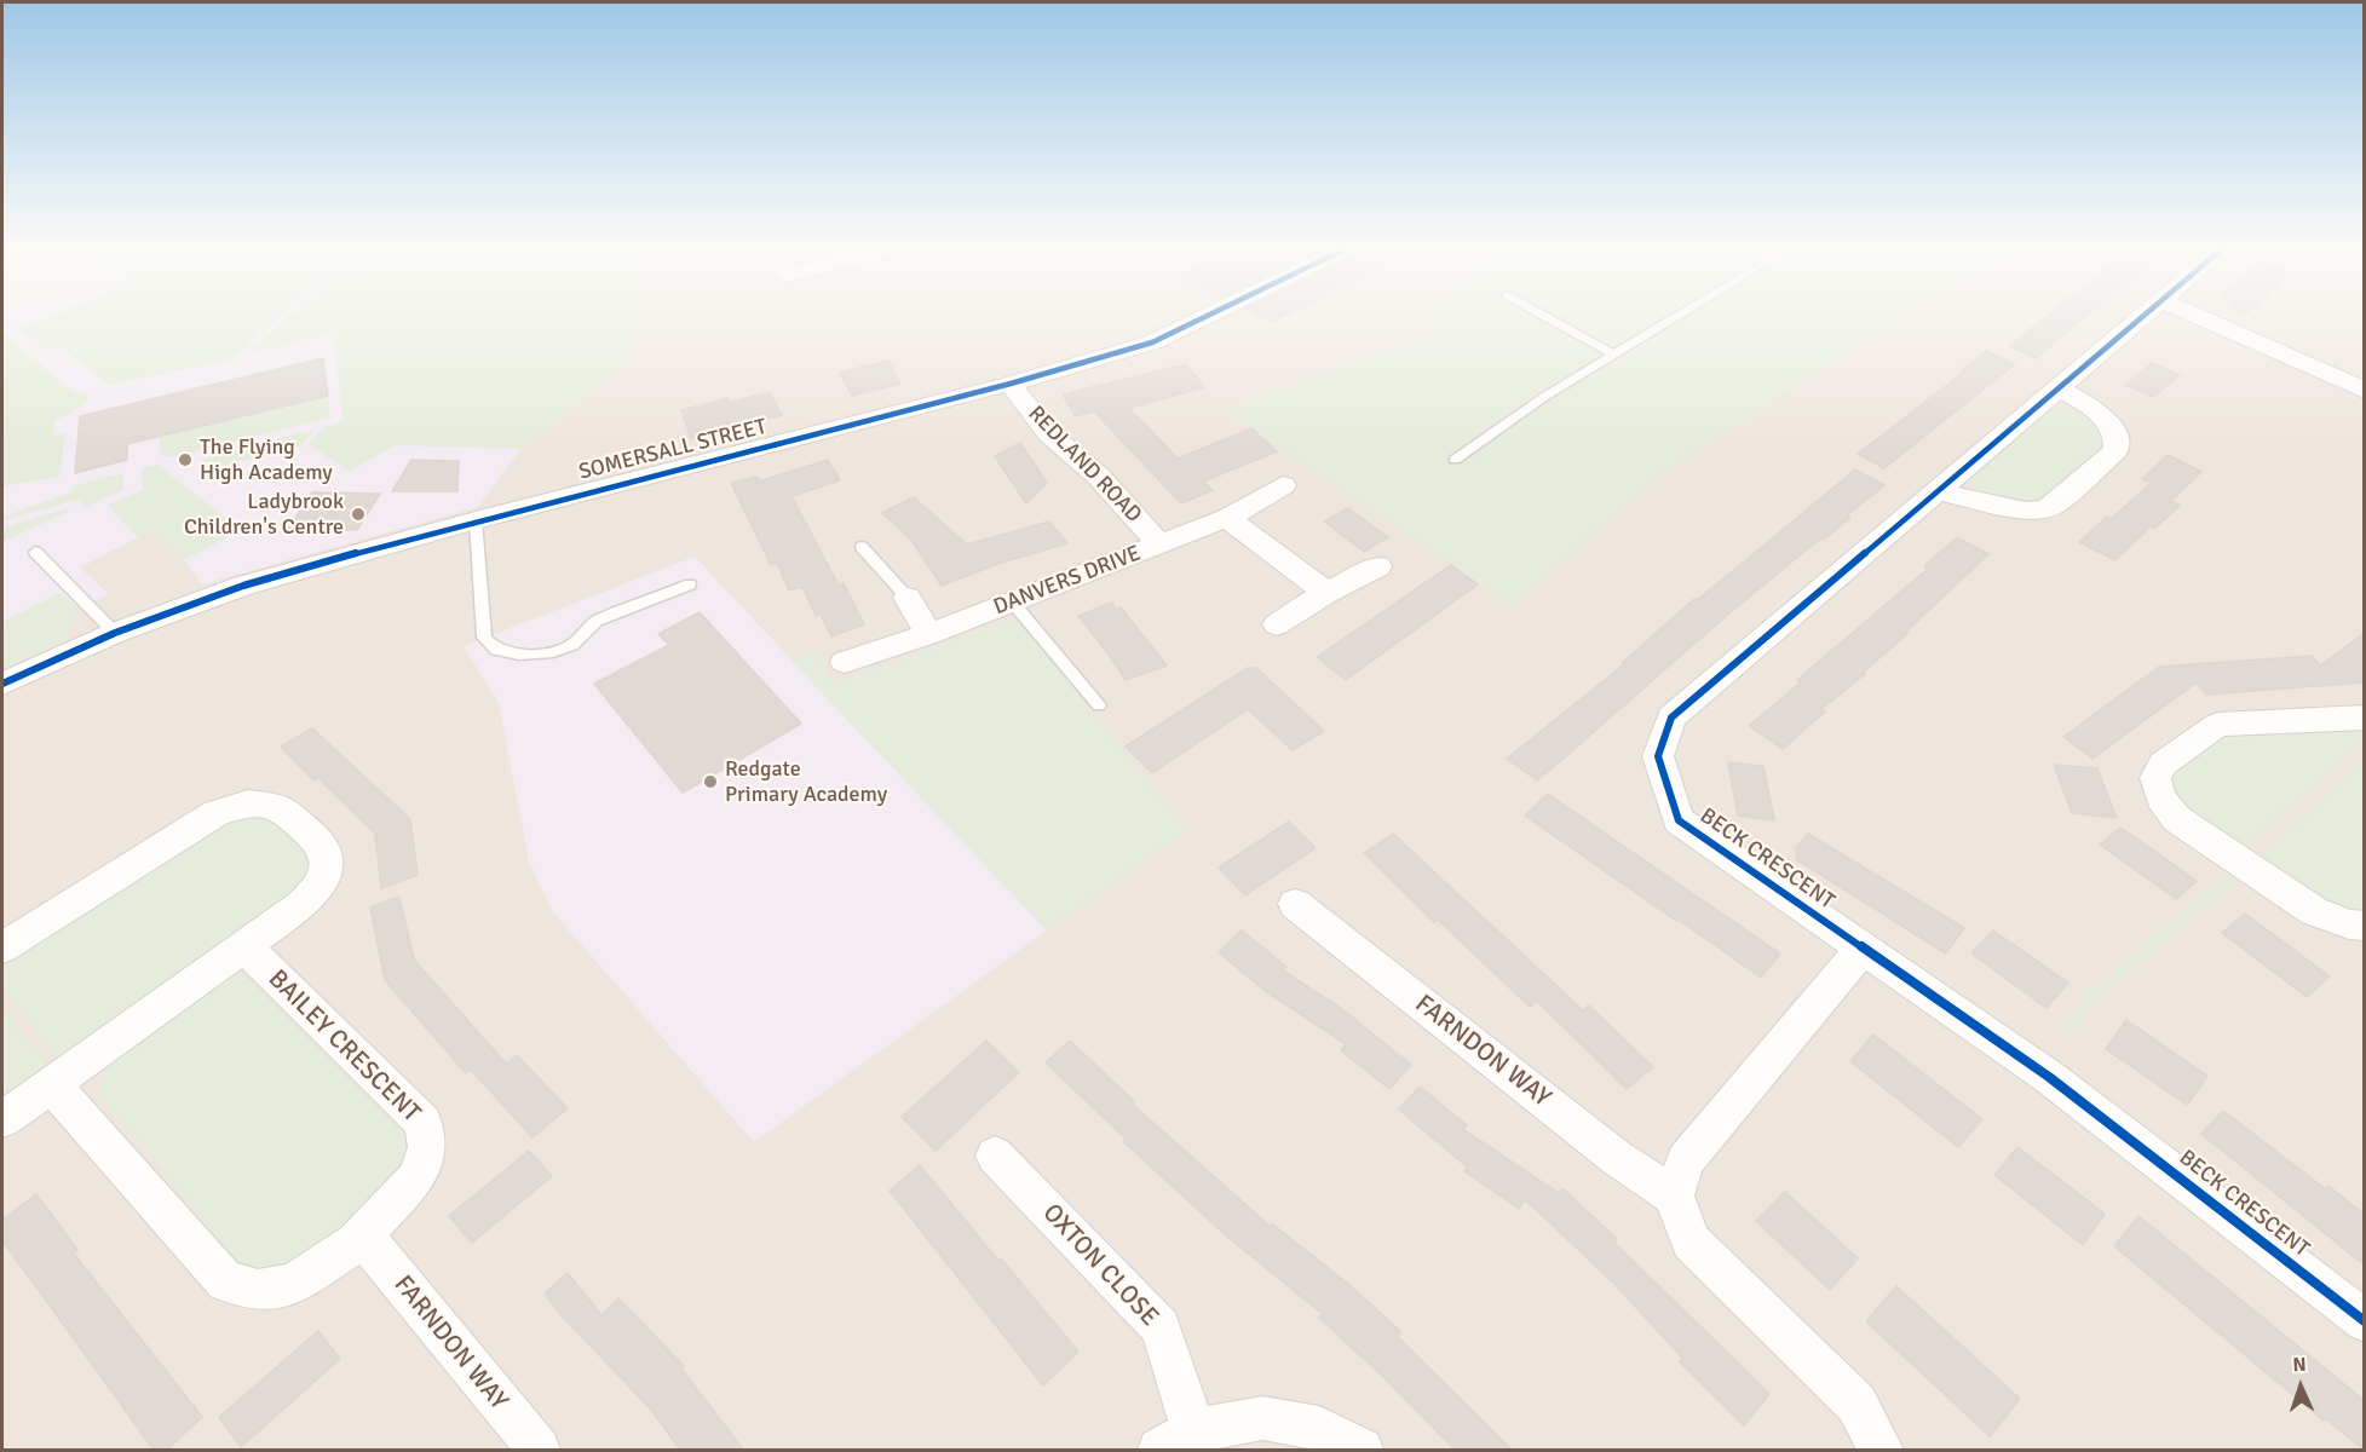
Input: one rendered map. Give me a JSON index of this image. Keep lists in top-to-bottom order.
{
  "streets": {
    "street": [
      "SOMERSALL STREET",
      "REDLAND ROAD",
      "DANVERS DRIVE",
      "BECK CRESCENT",
      "BAILEY CRESCENT",
      "FARNDON WAY",
      "OXTON CLOSE"
    ]
  },
  "crossings": [
    ["SOMERSALL STREET", "REDLAND ROAD"],
    ["REDLAND ROAD", "DANVERS DRIVE"],
    ["BAILEY CRESCENT", "FARNDON WAY"]
  ],
  "places": ["The Flying High Academy", "Ladybrook Children's Centre", "Redgate Primary Academy"],
  "north": "top"
}
